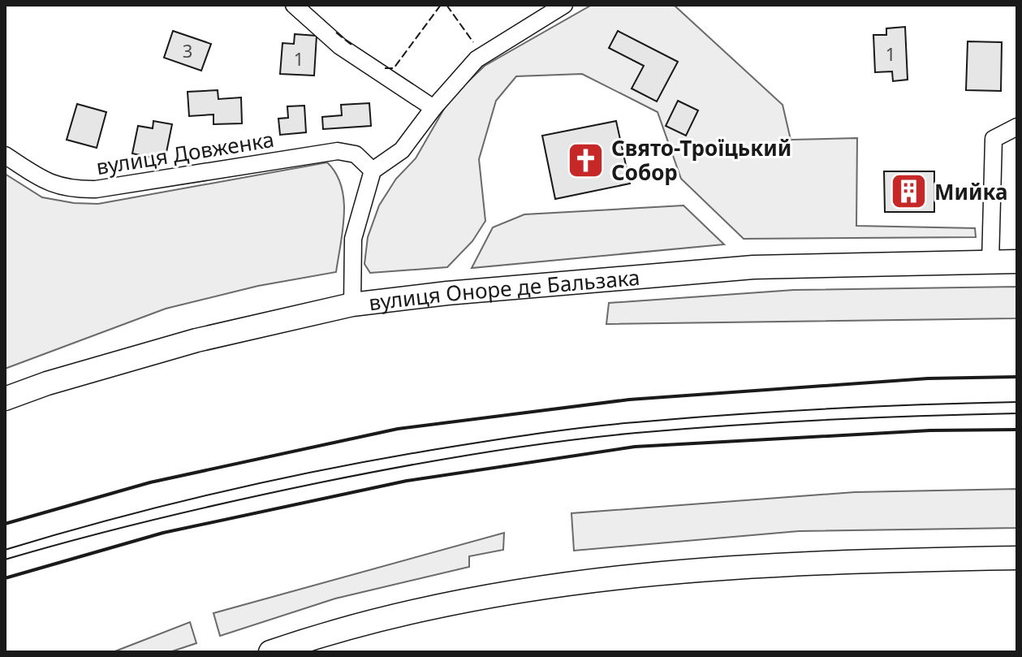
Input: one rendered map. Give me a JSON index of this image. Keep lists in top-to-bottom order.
{
  "streets": {
    "main road": ["вулиця Оноре де Бальзака"],
    "street": ["вулиця Довженка"]
  },
  "places": {
    "church": ["Свято-Троїцький Собор"],
    "building": ["Мийка"]
  },
  "house_numbers": ["3", "1", "1"]
}
